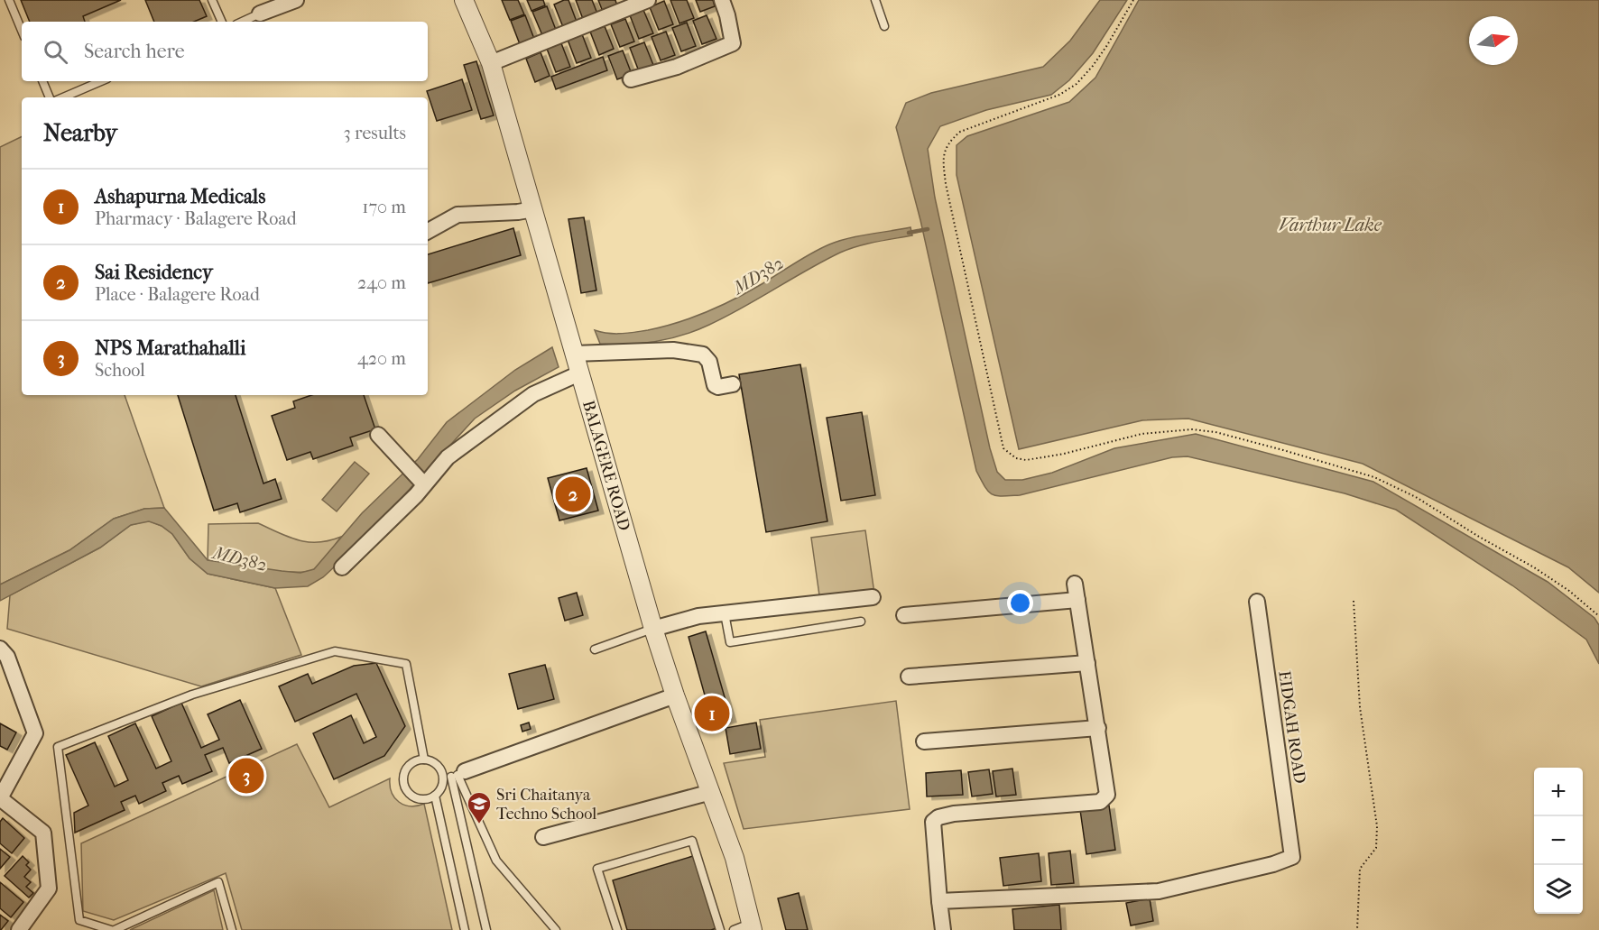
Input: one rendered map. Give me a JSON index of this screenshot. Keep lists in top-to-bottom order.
{
  "streets": {
    "street": ["BALAGERE ROAD", "EIDGAH ROAD"]
  },
  "water": ["Varthur Lake", "MD382"],
  "places": {
    "school or university": ["Sri Chaitanya Techno School"]
  },
  "north": "right",
  "page": {
    "search": "Search here",
    "heading": ["Nearby", "3 results"],
    "list": [
      {
        "mark": "1",
        "name": "Ashapurna Medicals",
        "note": "Pharmacy · Balagere Road",
        "value": "170 m"
      },
      {
        "mark": "2",
        "name": "Sai Residency",
        "note": "Place · Balagere Road",
        "value": "240 m"
      },
      {
        "mark": "3",
        "name": "NPS Marathahalli",
        "note": "School",
        "value": "420 m"
      }
    ],
    "pins": ["2", "1", "3"],
    "map_buttons": ["+", "−"]
  }
}
